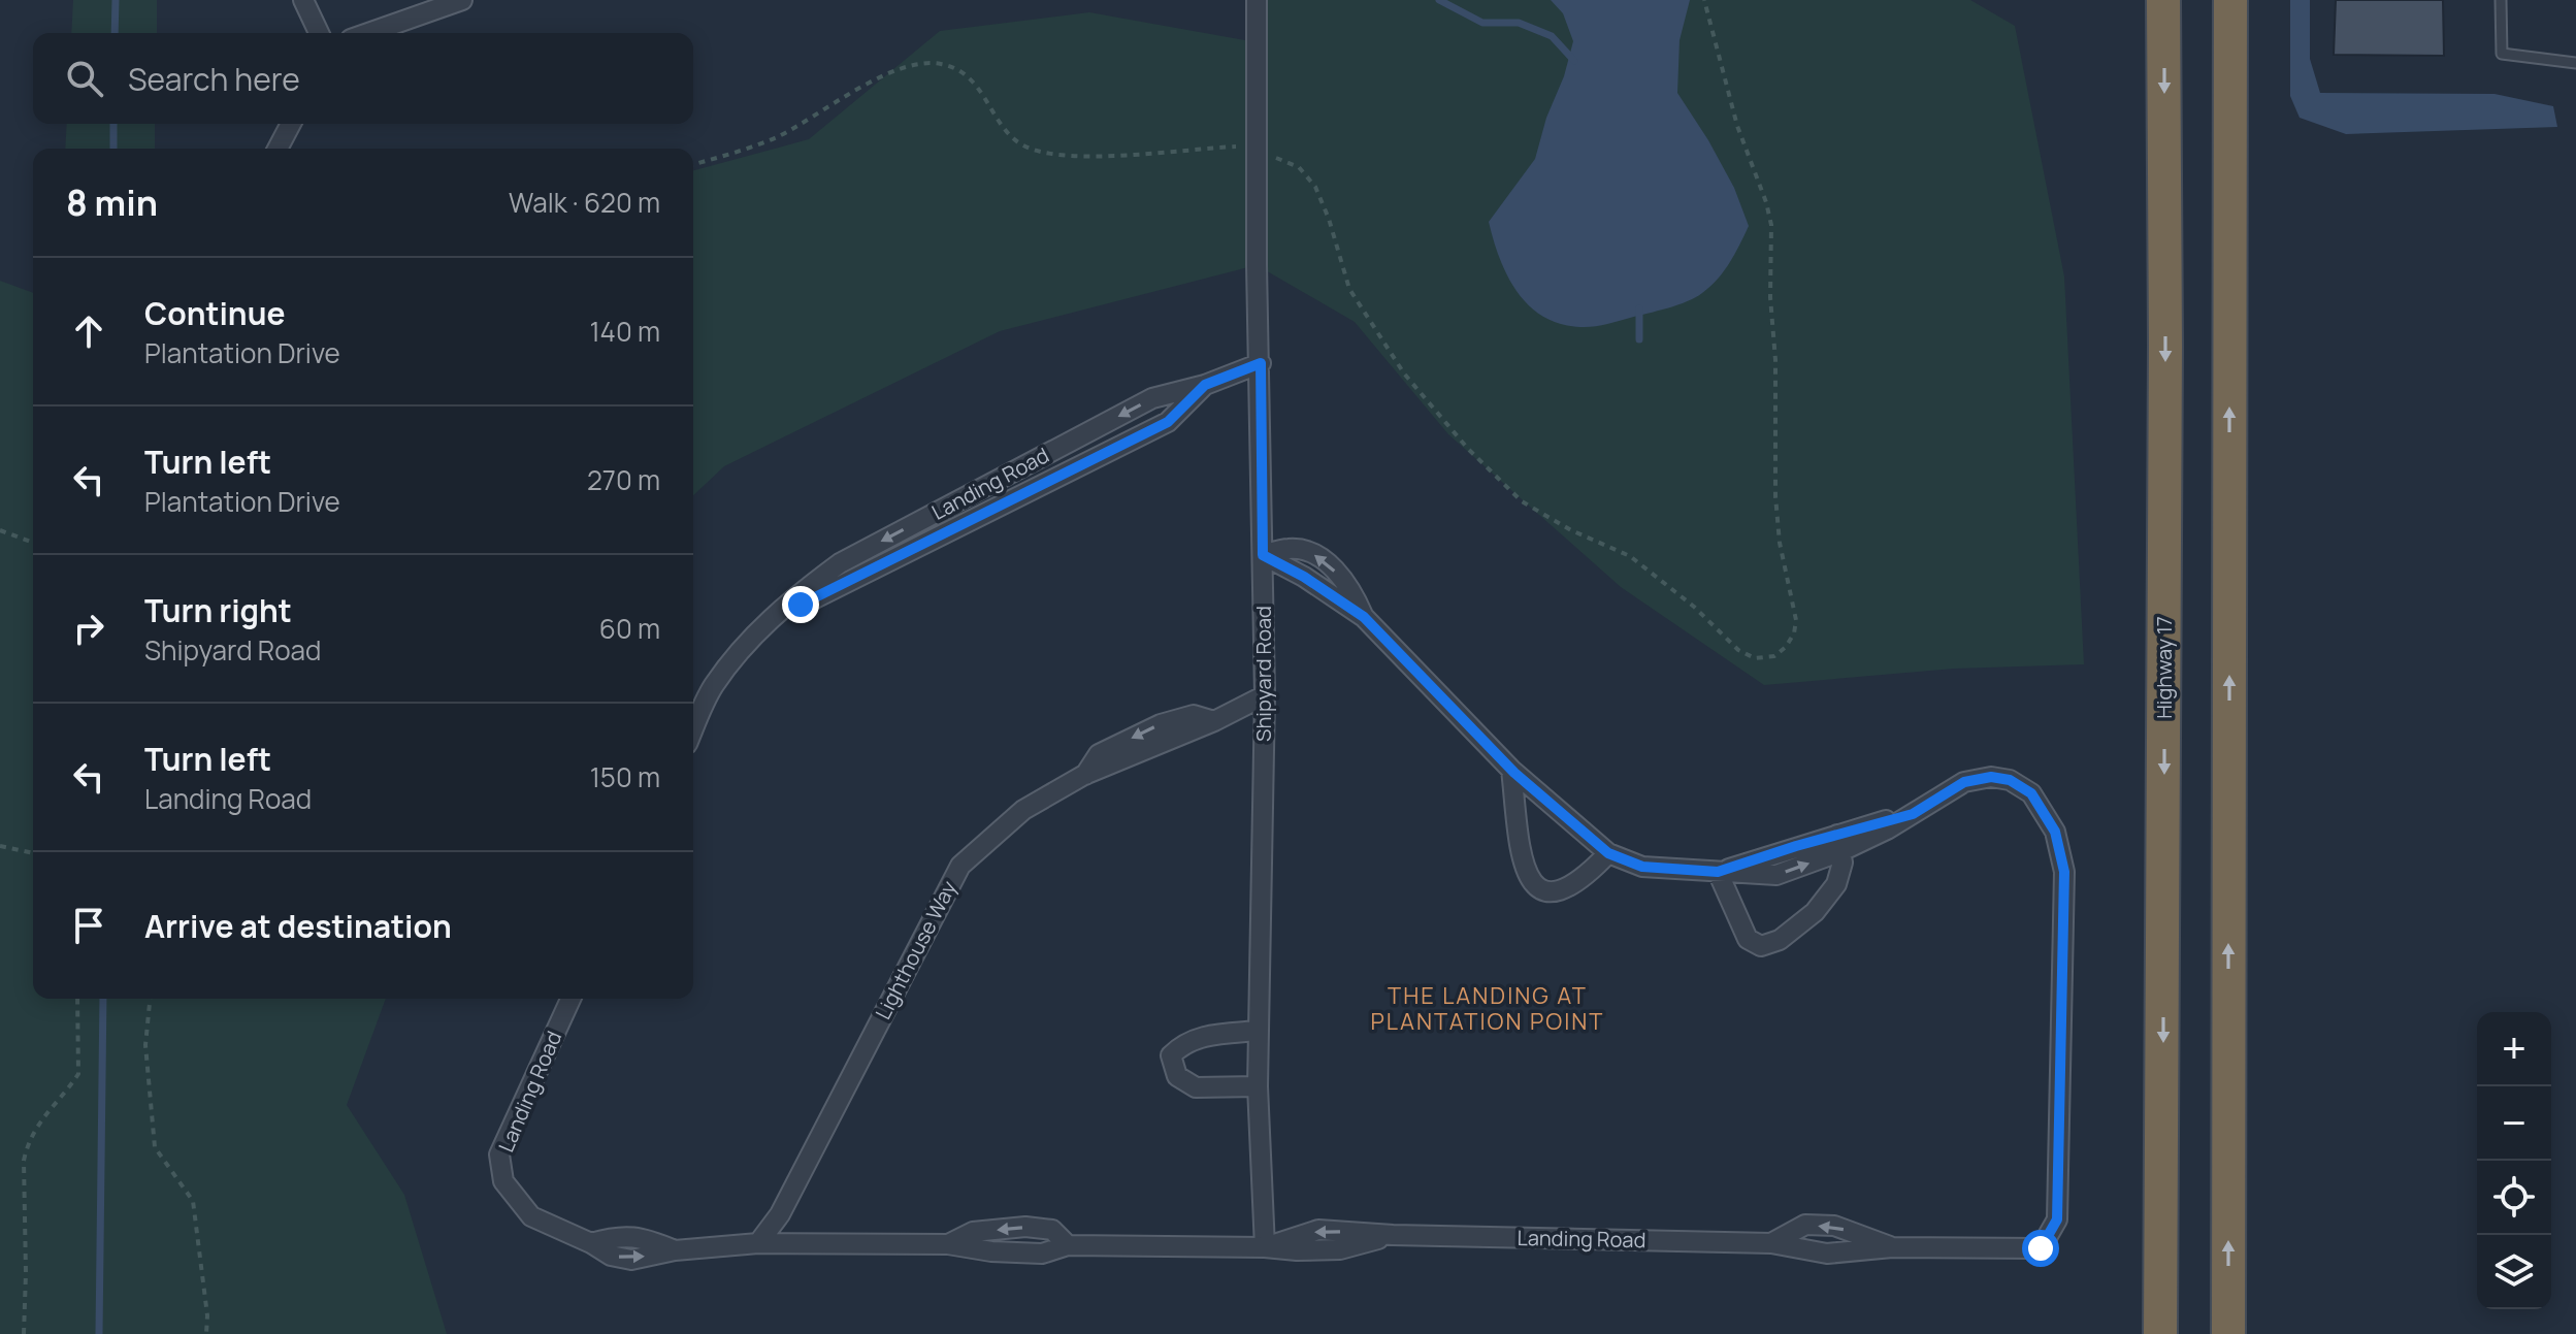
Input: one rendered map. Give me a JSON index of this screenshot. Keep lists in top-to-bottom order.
{
  "streets": {
    "highway": ["Highway 17"],
    "street": ["Landing Road", "Shipyard Road", "Lighthouse Way"]
  },
  "crossings": [
    ["Landing Road", "Shipyard Road"],
    ["Landing Road", "Lighthouse Way"],
    ["Shipyard Road", "Lighthouse Way"]
  ],
  "districts": ["THE LANDING AT PLANTATION POINT"],
  "page": {
    "search": "Search here",
    "heading": ["8 min", "Walk · 620 m"],
    "list": [
      ["Continue", "Plantation Drive", "140 m"],
      ["Turn left", "Plantation Drive", "270 m"],
      ["Turn right", "Shipyard Road", "60 m"],
      ["Turn left", "Landing Road", "150 m"],
      "Arrive at destination"
    ],
    "map_buttons": ["+", "−"]
  }
}
